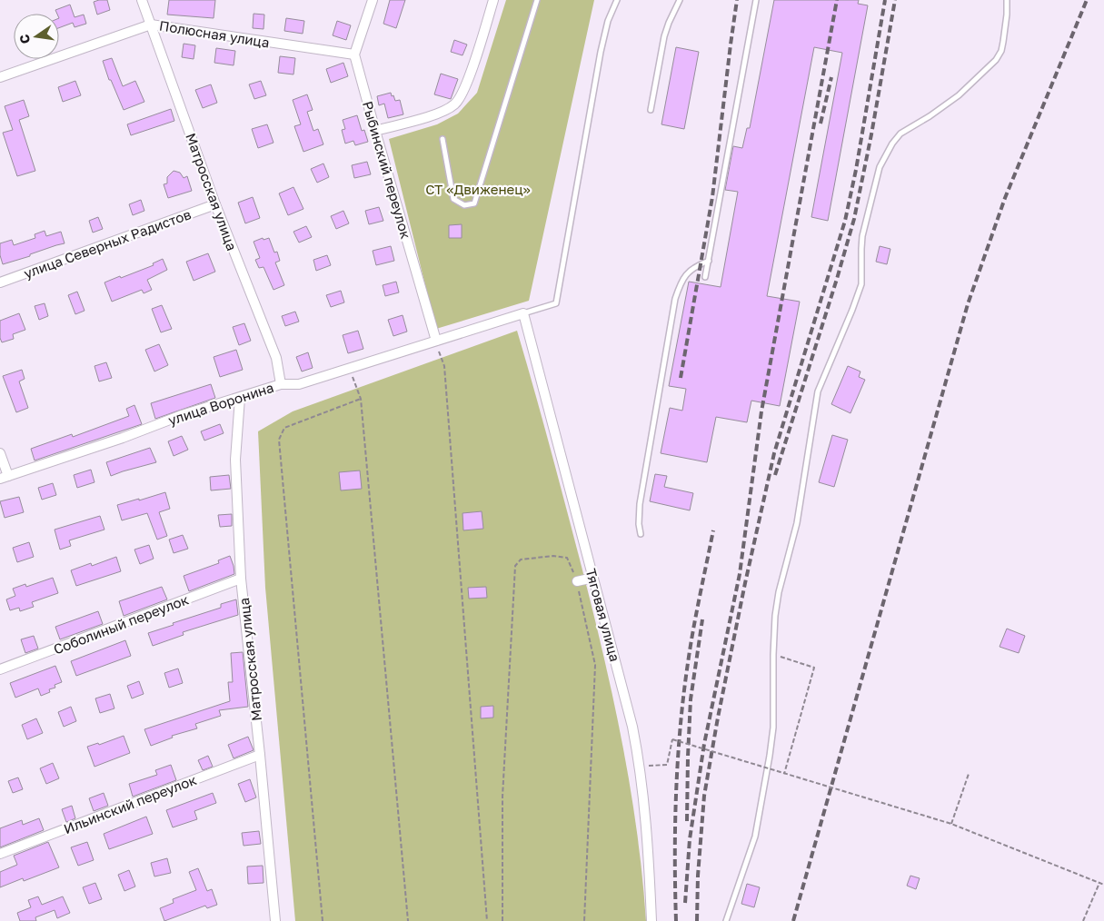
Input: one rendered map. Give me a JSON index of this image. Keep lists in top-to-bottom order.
{
  "streets": {
    "street": [
      "Полюсная улица",
      "Рыбинский переулок",
      "Матросская улица",
      "улица Северных Радистов",
      "улица Воронина",
      "Тяговая улица",
      "Соболиный переулок",
      "Ильинский переулок"
    ]
  },
  "crossings": [
    ["Полюсная улица", "Рыбинский переулок"],
    ["Полюсная улица", "Матросская улица"],
    ["Рыбинский переулок", "улица Воронина"],
    ["Матросская улица", "улица Северных Радистов"],
    ["Матросская улица", "улица Воронина"],
    ["Матросская улица", "Соболиный переулок"],
    ["Матросская улица", "Ильинский переулок"],
    ["улица Воронина", "Тяговая улица"]
  ],
  "parks": ["СТ «Движенец»"],
  "north": "left"
}
